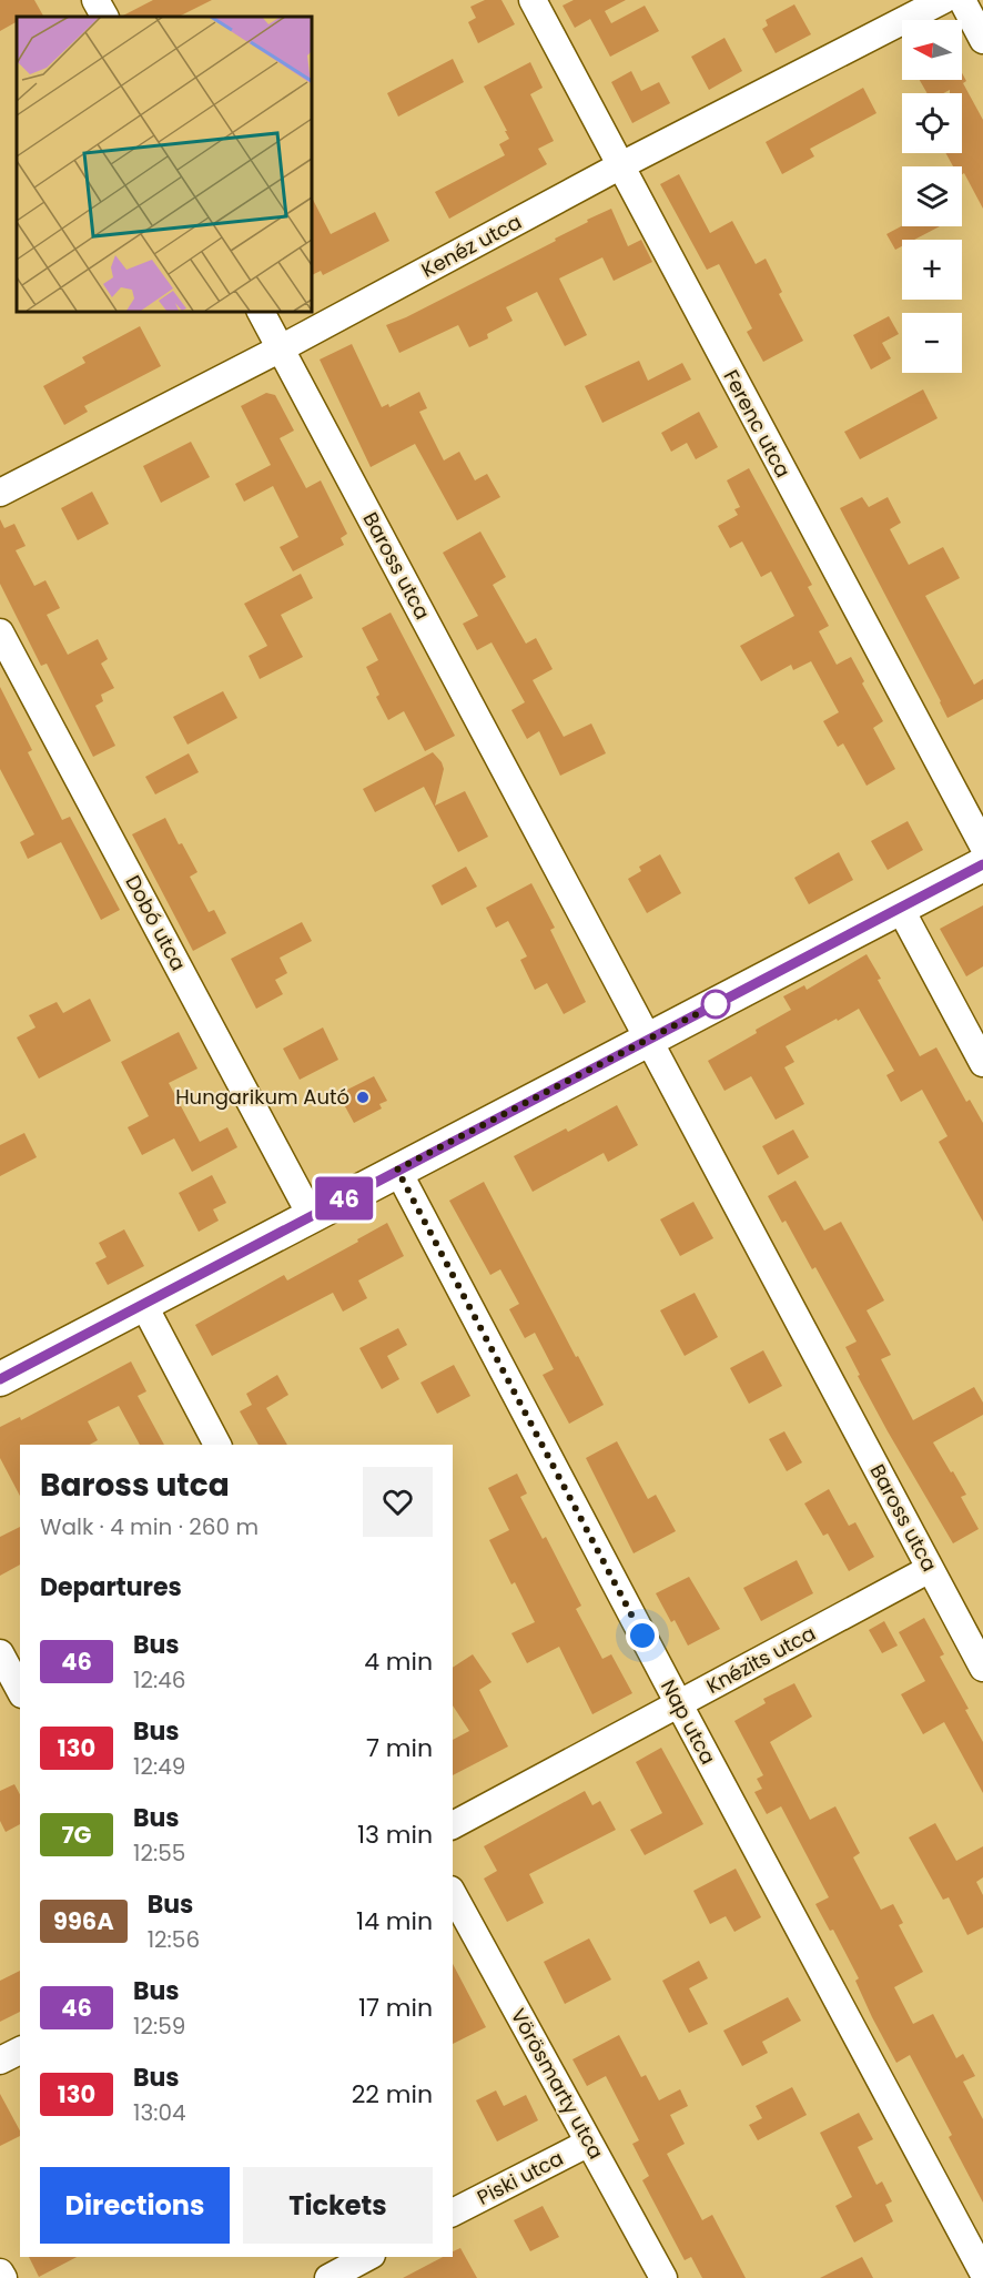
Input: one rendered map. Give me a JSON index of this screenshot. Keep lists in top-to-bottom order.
{
  "streets": {
    "street": [
      "Kenéz utca",
      "Ferenc utca",
      "Baross utca",
      "Dobó utca",
      "Knézits utca",
      "Nap utca",
      "Vörösmarty utca",
      "Piski utca"
    ]
  },
  "crossings": [
    ["Kenéz utca", "Ferenc utca"],
    ["Kenéz utca", "Baross utca"],
    ["Baross utca", "Knézits utca"],
    ["Knézits utca", "Nap utca"],
    ["Vörösmarty utca", "Piski utca"]
  ],
  "places": ["Hungarikum Autó"],
  "lines": ["bus line 46"],
  "north": "left",
  "page": {
    "on_map": "46",
    "map_buttons": ["+", "−"],
    "heading": [
      ["Baross utca", "Walk · 4 min · 260 m"],
      "Departures"
    ],
    "list": [
      {
        "mark": "46",
        "name": "Bus",
        "note": "12:46",
        "value": "4 min"
      },
      {
        "mark": "130",
        "name": "Bus",
        "note": "12:49",
        "value": "7 min"
      },
      {
        "mark": "7G",
        "name": "Bus",
        "note": "12:55",
        "value": "13 min"
      },
      {
        "mark": "996A",
        "name": "Bus",
        "note": "12:56",
        "value": "14 min"
      },
      {
        "mark": "46",
        "name": "Bus",
        "note": "12:59",
        "value": "17 min"
      },
      {
        "mark": "130",
        "name": "Bus",
        "note": "13:04",
        "value": "22 min"
      }
    ],
    "buttons": ["Directions", "Tickets"]
  }
}
